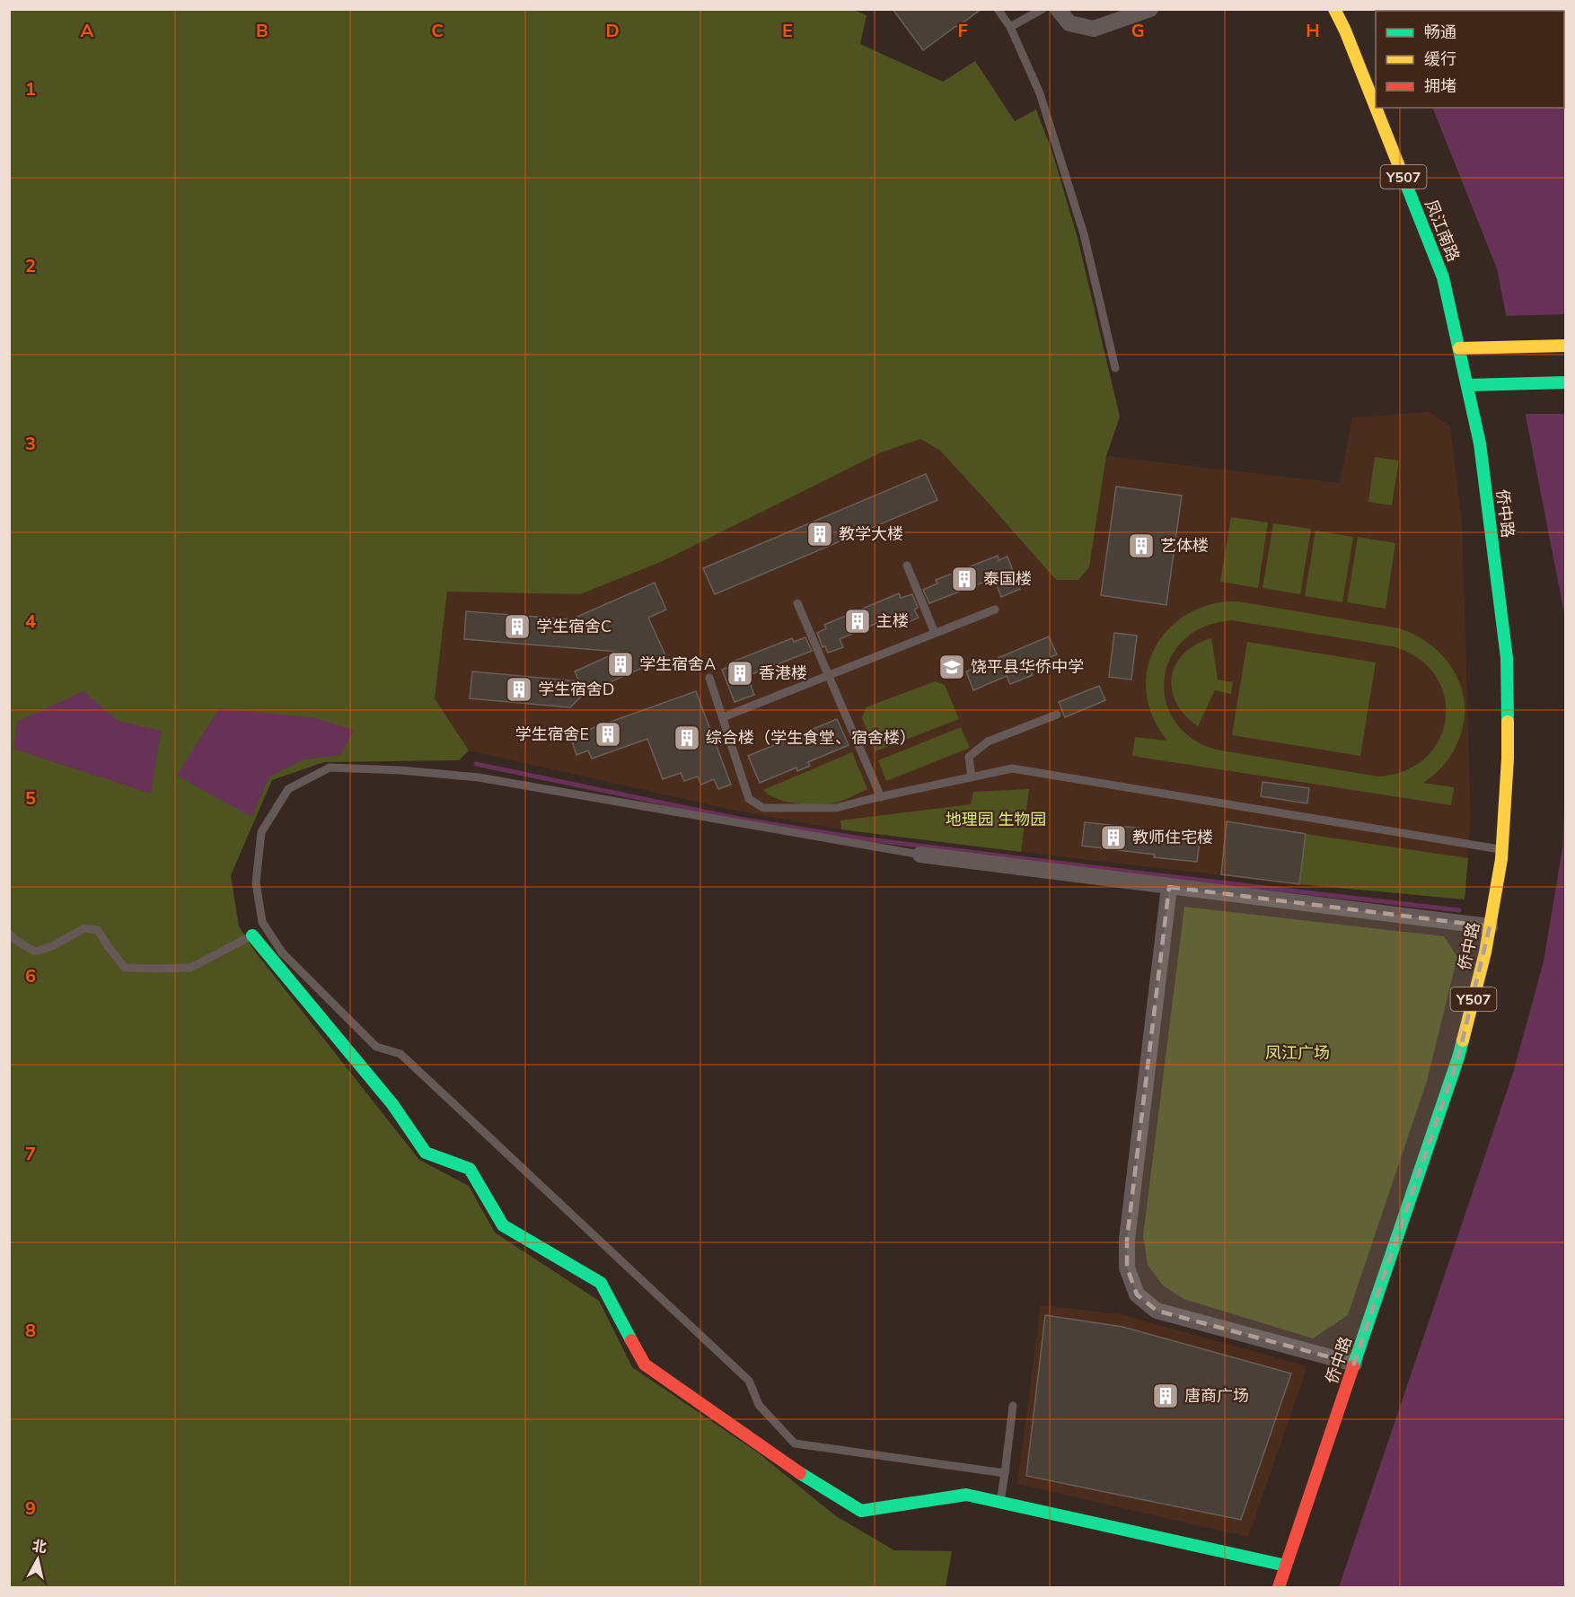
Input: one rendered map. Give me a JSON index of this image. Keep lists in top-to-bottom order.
{
  "streets": {
    "main road": ["Y507", "凤江南路", "侨中路"]
  },
  "crossings": [
    ["凤江南路", "侨中路"]
  ],
  "parks": ["地理园 生物园", "凤江广场"],
  "places": {
    "building": [
      "教学大楼",
      "艺体楼",
      "泰国楼",
      "主楼",
      "学生宿舍C",
      "学生宿舍A",
      "香港楼",
      "学生宿舍D",
      "学生宿舍E",
      "综合楼（学生食堂、宿舍楼）",
      "教师住宅楼",
      "唐商广场"
    ],
    "school or university": ["饶平县华侨中学"]
  },
  "legend": ["畅通", "缓行", "拥堵"],
  "north": "top",
  "grid": {
    "columns": [
      "A",
      "B",
      "C",
      "D",
      "E",
      "F",
      "G",
      "H"
    ],
    "rows": [
      "1",
      "2",
      "3",
      "4",
      "5",
      "6",
      "7",
      "8",
      "9"
    ]
  }
}
